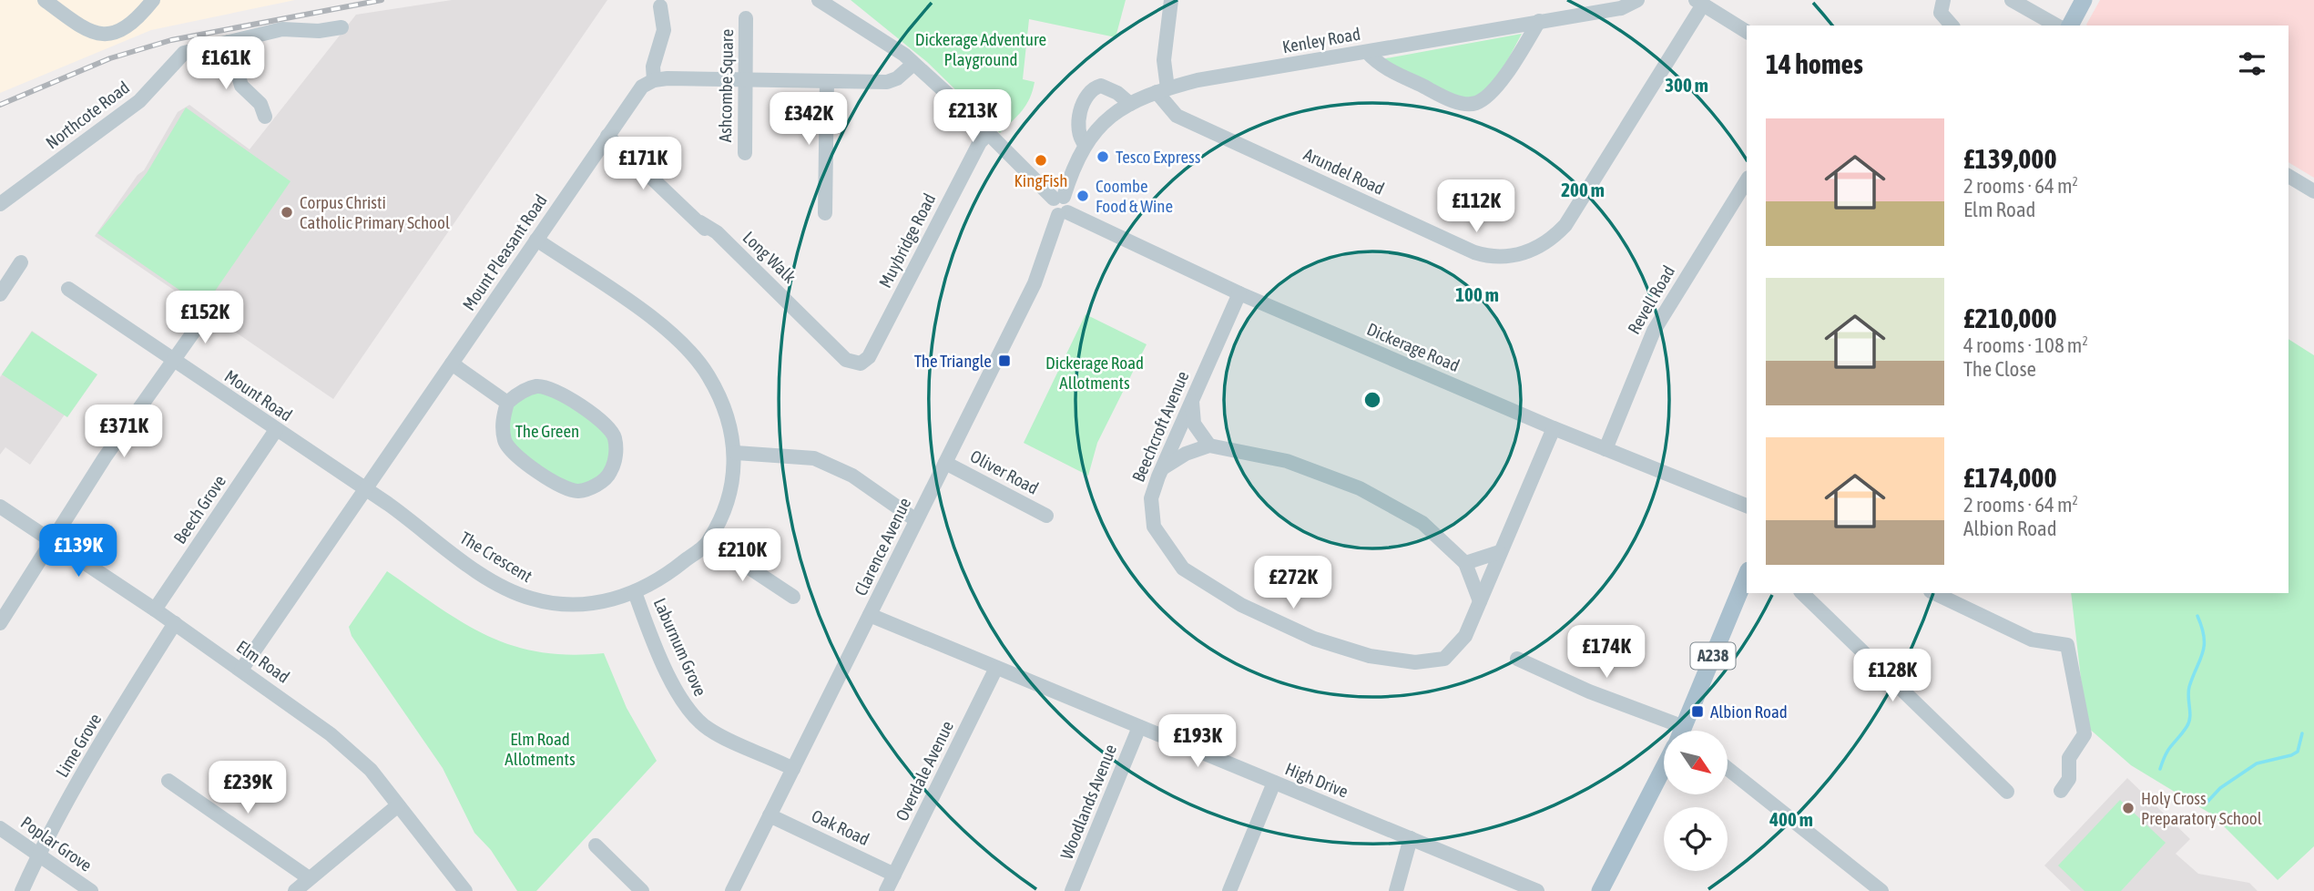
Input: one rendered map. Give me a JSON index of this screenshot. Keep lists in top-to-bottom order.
{
  "streets": {
    "main road": ["A238"],
    "street": [
      "Kenley Road",
      "Ashcombe Square",
      "Northcote Road",
      "Arundel Road",
      "Muybridge Road",
      "Mount Pleasant Road",
      "Long Walk",
      "Revell Road",
      "Dickerage Road",
      "Mount Road",
      "Beechcroft Avenue",
      "Oliver Road",
      "Beech Grove",
      "Clarence Avenue",
      "The Crescent",
      "Laburnum Grove",
      "Elm Road",
      "Lime Grove",
      "Overdale Avenue",
      "High Drive",
      "Woodlands Avenue",
      "Oak Road",
      "Poplar Grove"
    ]
  },
  "crossings": [
    ["Kenley Road", "Arundel Road"],
    ["Muybridge Road", "Long Walk"],
    ["Mount Pleasant Road", "Long Walk"],
    ["Mount Pleasant Road", "Mount Road"],
    ["Mount Pleasant Road", "The Crescent"],
    ["Mount Pleasant Road", "Elm Road"],
    ["Revell Road", "Dickerage Road"],
    ["Dickerage Road", "Beechcroft Avenue"],
    ["Dickerage Road", "Clarence Avenue"],
    ["Mount Road", "Beech Grove"],
    ["Mount Road", "The Crescent"],
    ["Oliver Road", "Clarence Avenue"],
    ["Beech Grove", "Elm Road"],
    ["Clarence Avenue", "Laburnum Grove"],
    ["Clarence Avenue", "High Drive"],
    ["Clarence Avenue", "Oak Road"],
    ["The Crescent", "Laburnum Grove"],
    ["Elm Road", "Lime Grove"],
    ["Lime Grove", "Poplar Grove"],
    ["Overdale Avenue", "High Drive"],
    ["Overdale Avenue", "Oak Road"],
    ["High Drive", "Woodlands Avenue"]
  ],
  "parks": [
    "Dickerage Adventure Playground",
    "Dickerage Road Allotments",
    "The Green",
    "Elm Road Allotments"
  ],
  "places": {
    "other": [
      "Tesco Express",
      "KingFish",
      "Coombe Food & Wine",
      "Corpus Christi Catholic Primary School",
      "Holy Cross Preparatory School"
    ],
    "transit": ["The Triangle", "Albion Road"]
  },
  "north": "bottom right",
  "page": {
    "heading": "14 homes",
    "price": [
      "£161K",
      "£213K",
      "£342K",
      "£171K",
      "£112K",
      "£152K",
      "£371K",
      "£139K",
      "£210K",
      "£272K",
      "£174K",
      "£128K",
      "£193K",
      "£239K"
    ],
    "list": [
      {
        "name": "£139,000",
        "note": "2 rooms · 64 m² · Elm Road"
      },
      {
        "name": "£210,000",
        "note": "4 rooms · 108 m² · The Close"
      },
      {
        "name": "£174,000",
        "note": "2 rooms · 64 m² · Albion Road"
      }
    ]
  },
  "rings": [
    "300 m",
    "200 m",
    "100 m",
    "400 m"
  ]
}
